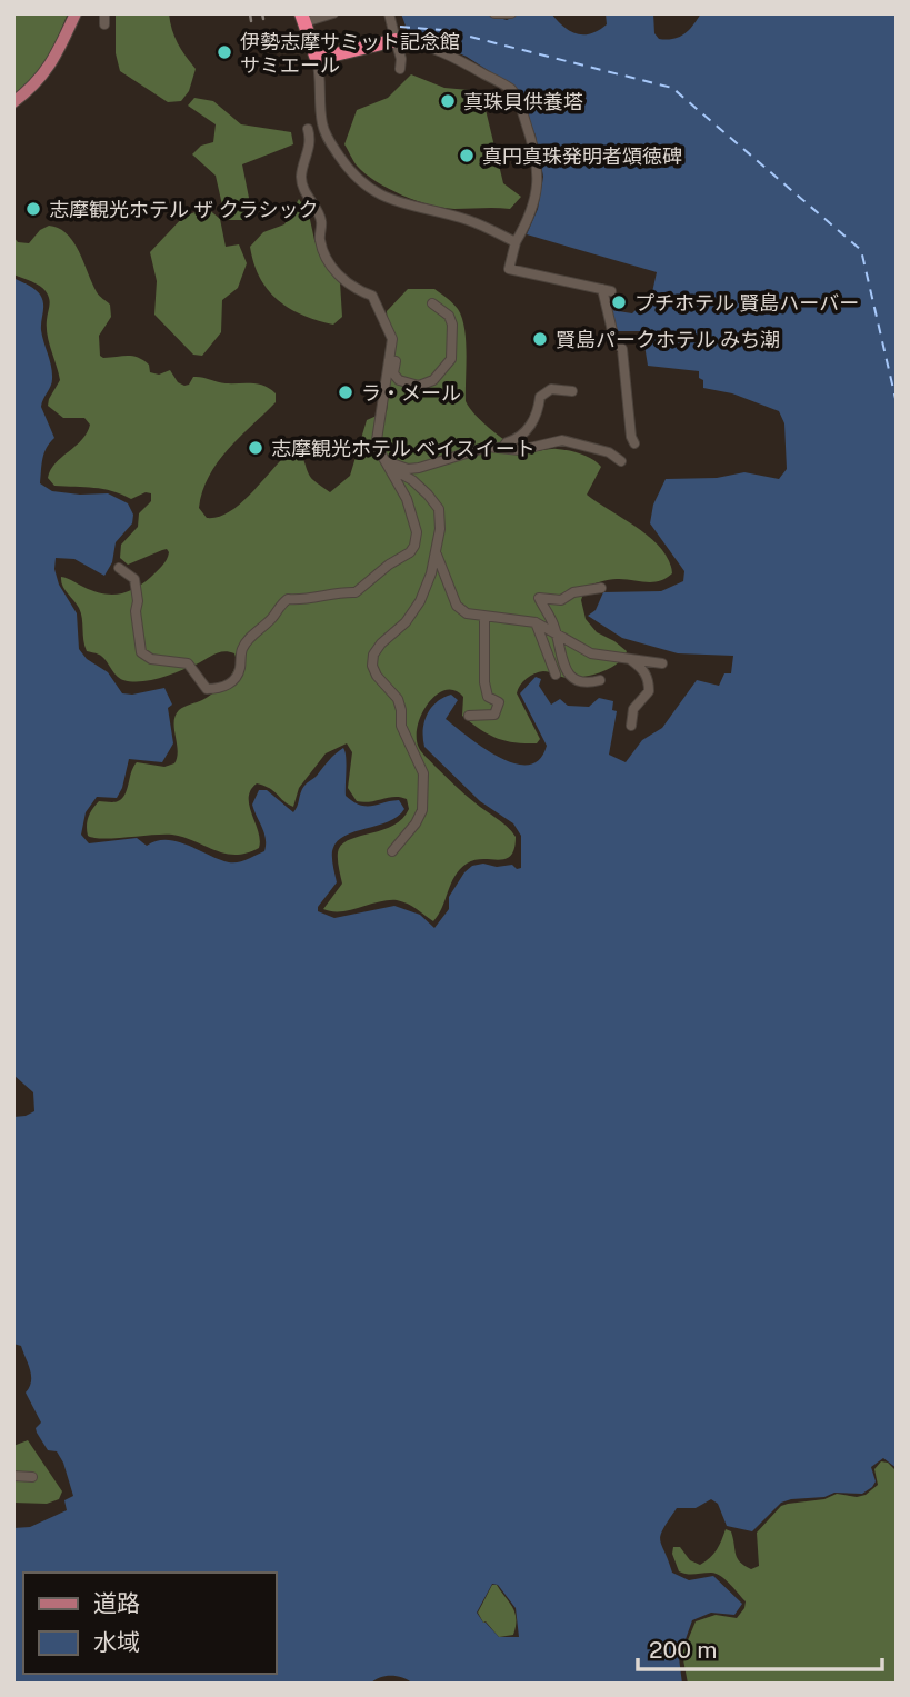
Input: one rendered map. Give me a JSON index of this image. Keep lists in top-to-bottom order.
{
  "places": [
    "伊勢志摩サミット記念館 サミエール",
    "真珠貝供養塔",
    "真円真珠発明者頌徳碑",
    "志摩観光ホテル ザ クラシック",
    "プチホテル 賢島ハーバー",
    "賢島パークホテル みち潮",
    "ラ・メール",
    "志摩観光ホテル ベイスイート"
  ],
  "legend": ["道路", "水域"],
  "scale_bar": "200 m"
}
